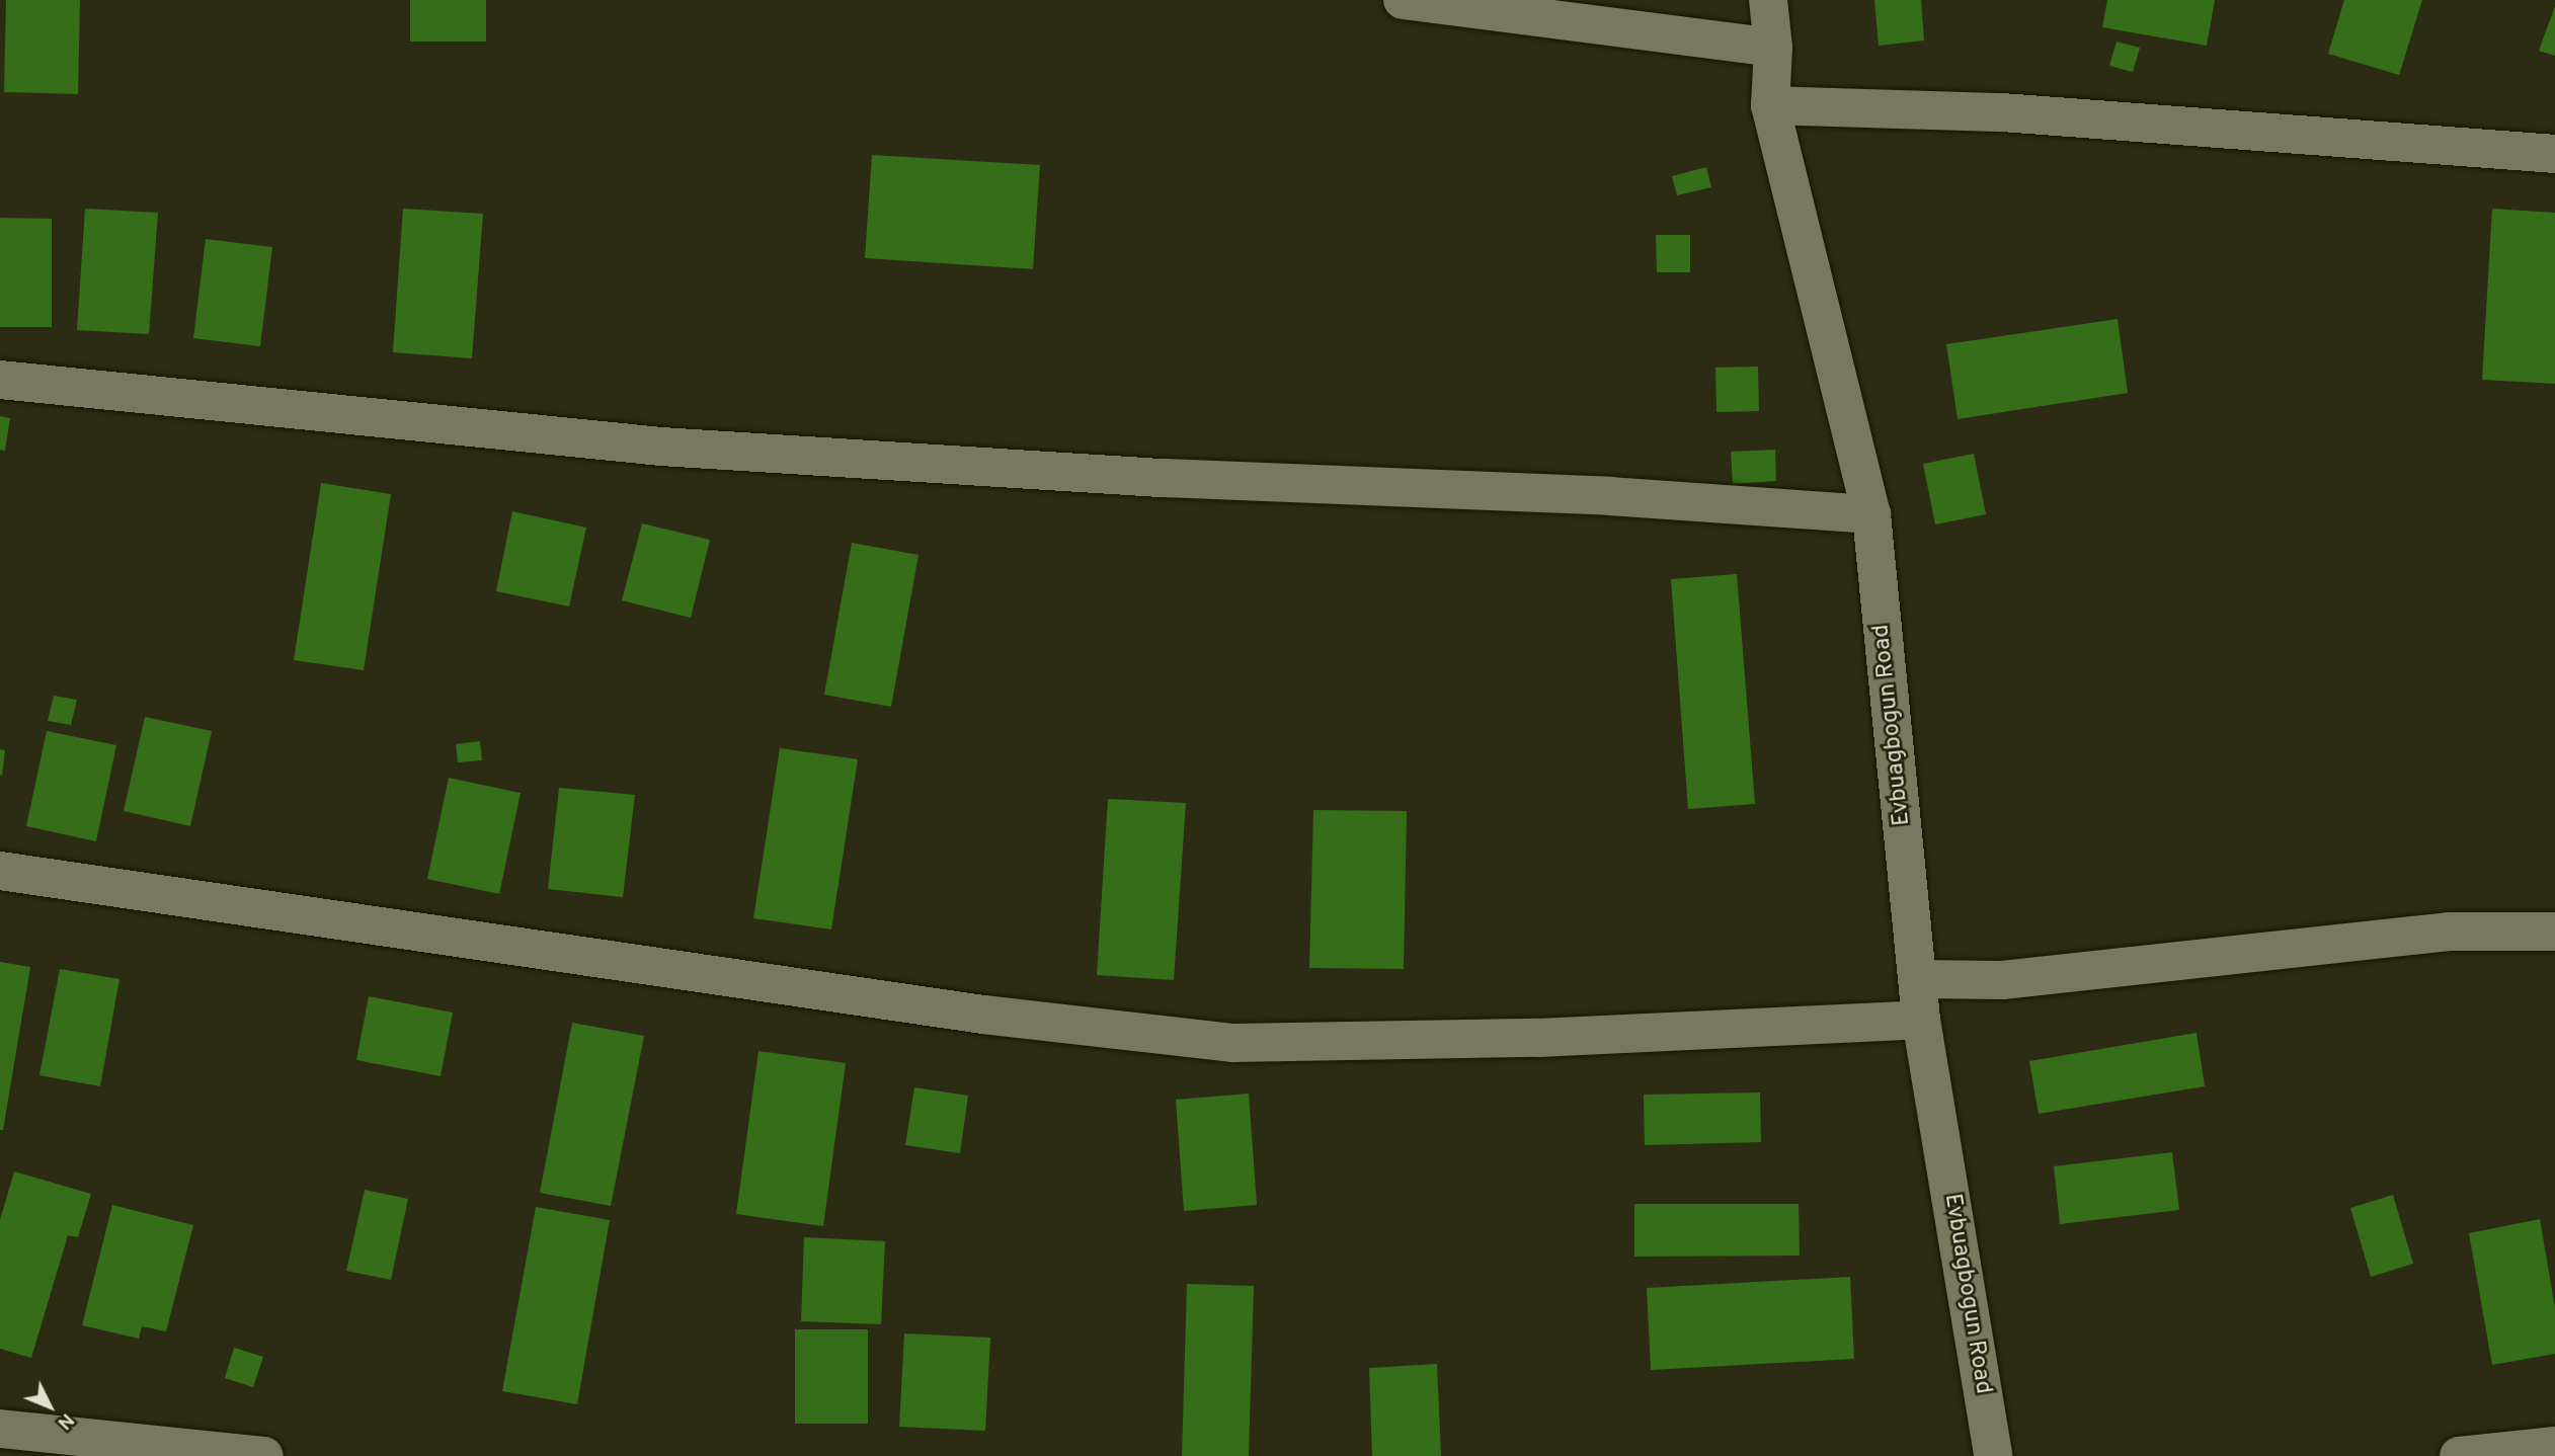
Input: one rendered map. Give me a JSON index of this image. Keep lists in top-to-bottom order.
{
  "streets": {
    "street": ["Evbuagbogun Road"]
  },
  "north": "bottom right"
}
